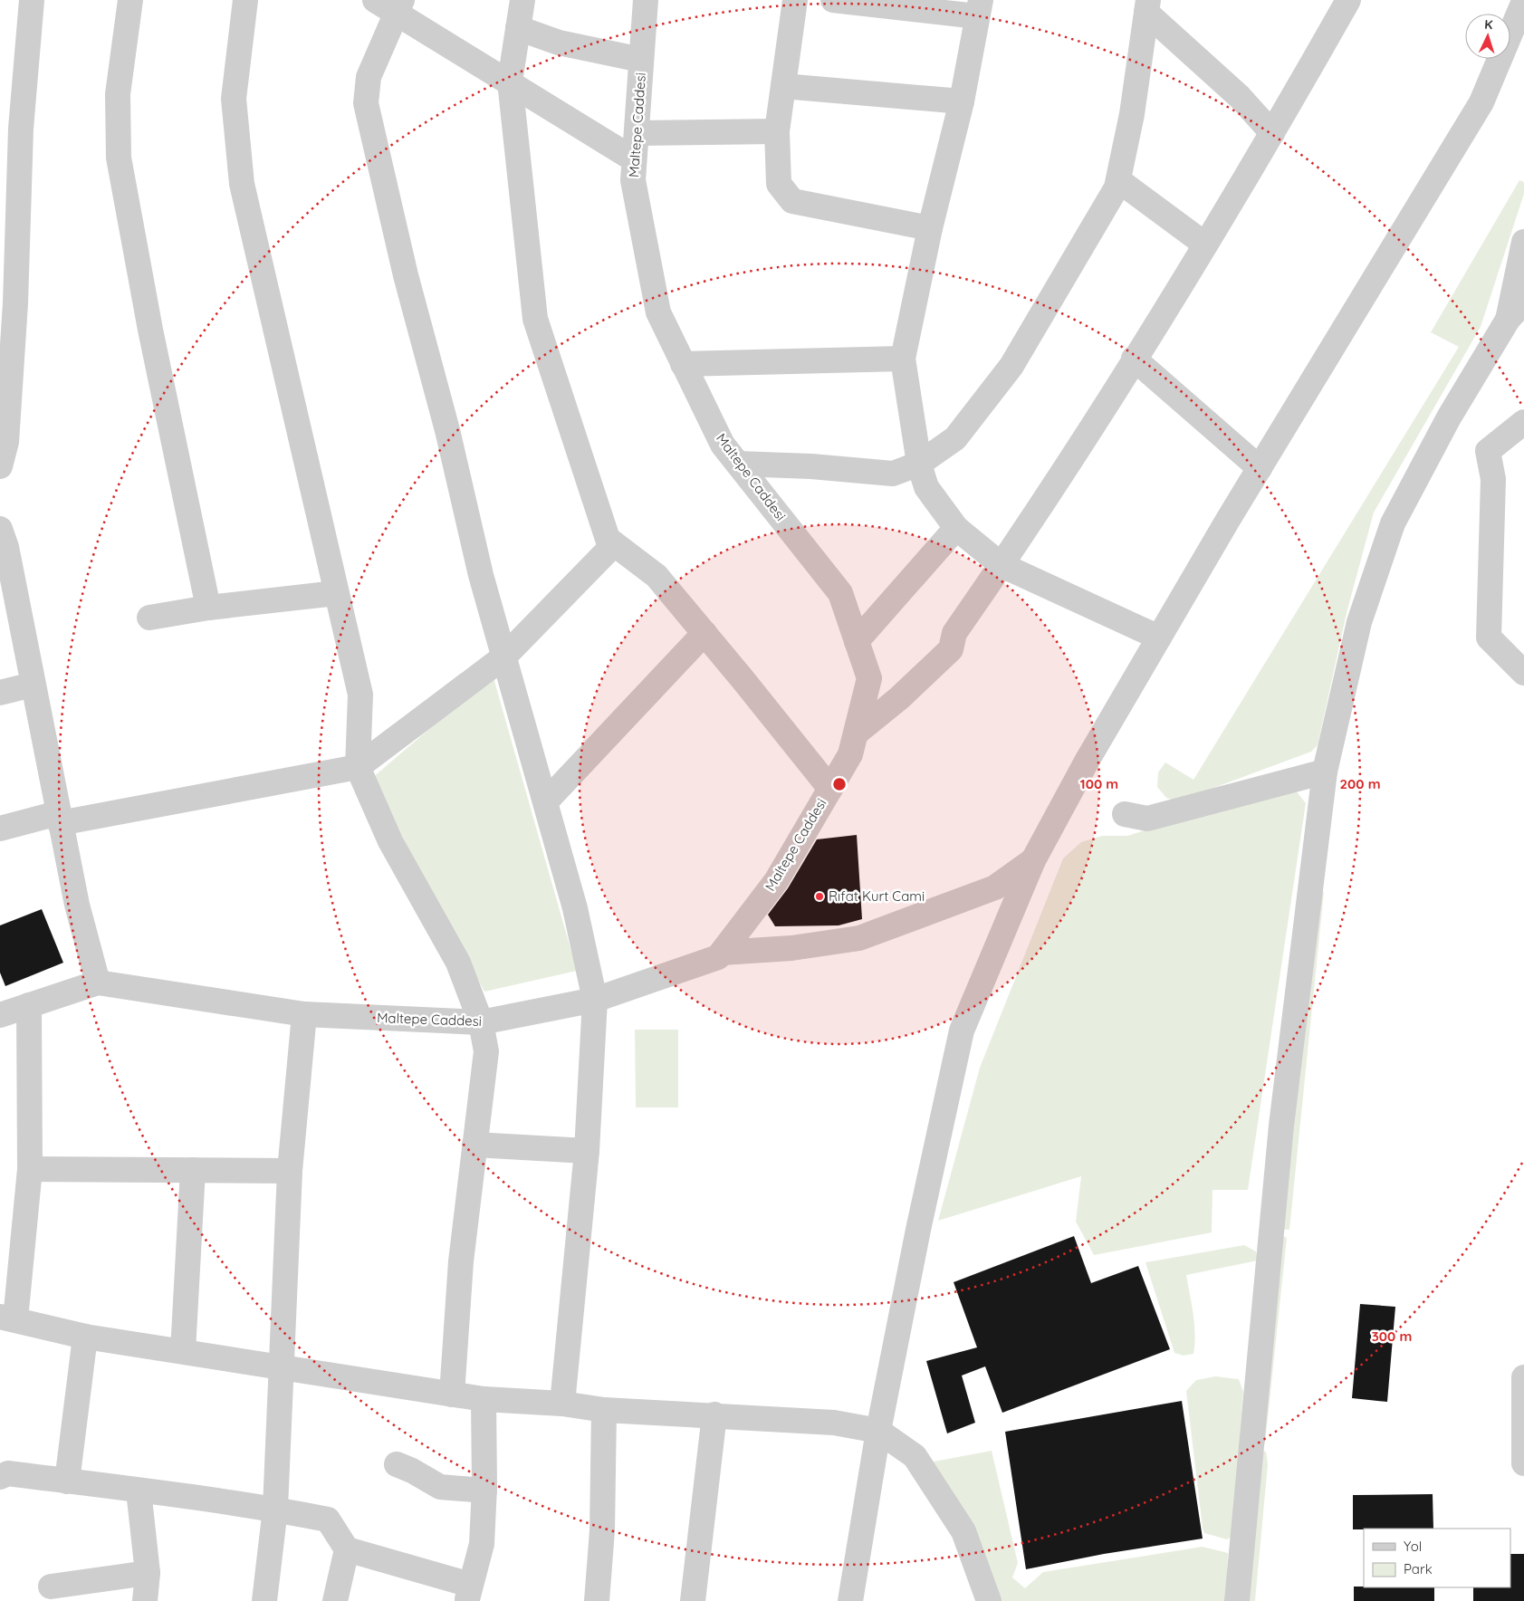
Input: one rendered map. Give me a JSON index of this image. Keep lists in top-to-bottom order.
{
  "streets": {
    "street": ["Maltepe Caddesi"]
  },
  "places": ["Rıfat Kurt Cami"],
  "legend": ["Yol", "Park"],
  "north": "top",
  "rings": ["100 m", "200 m", "300 m"]
}
